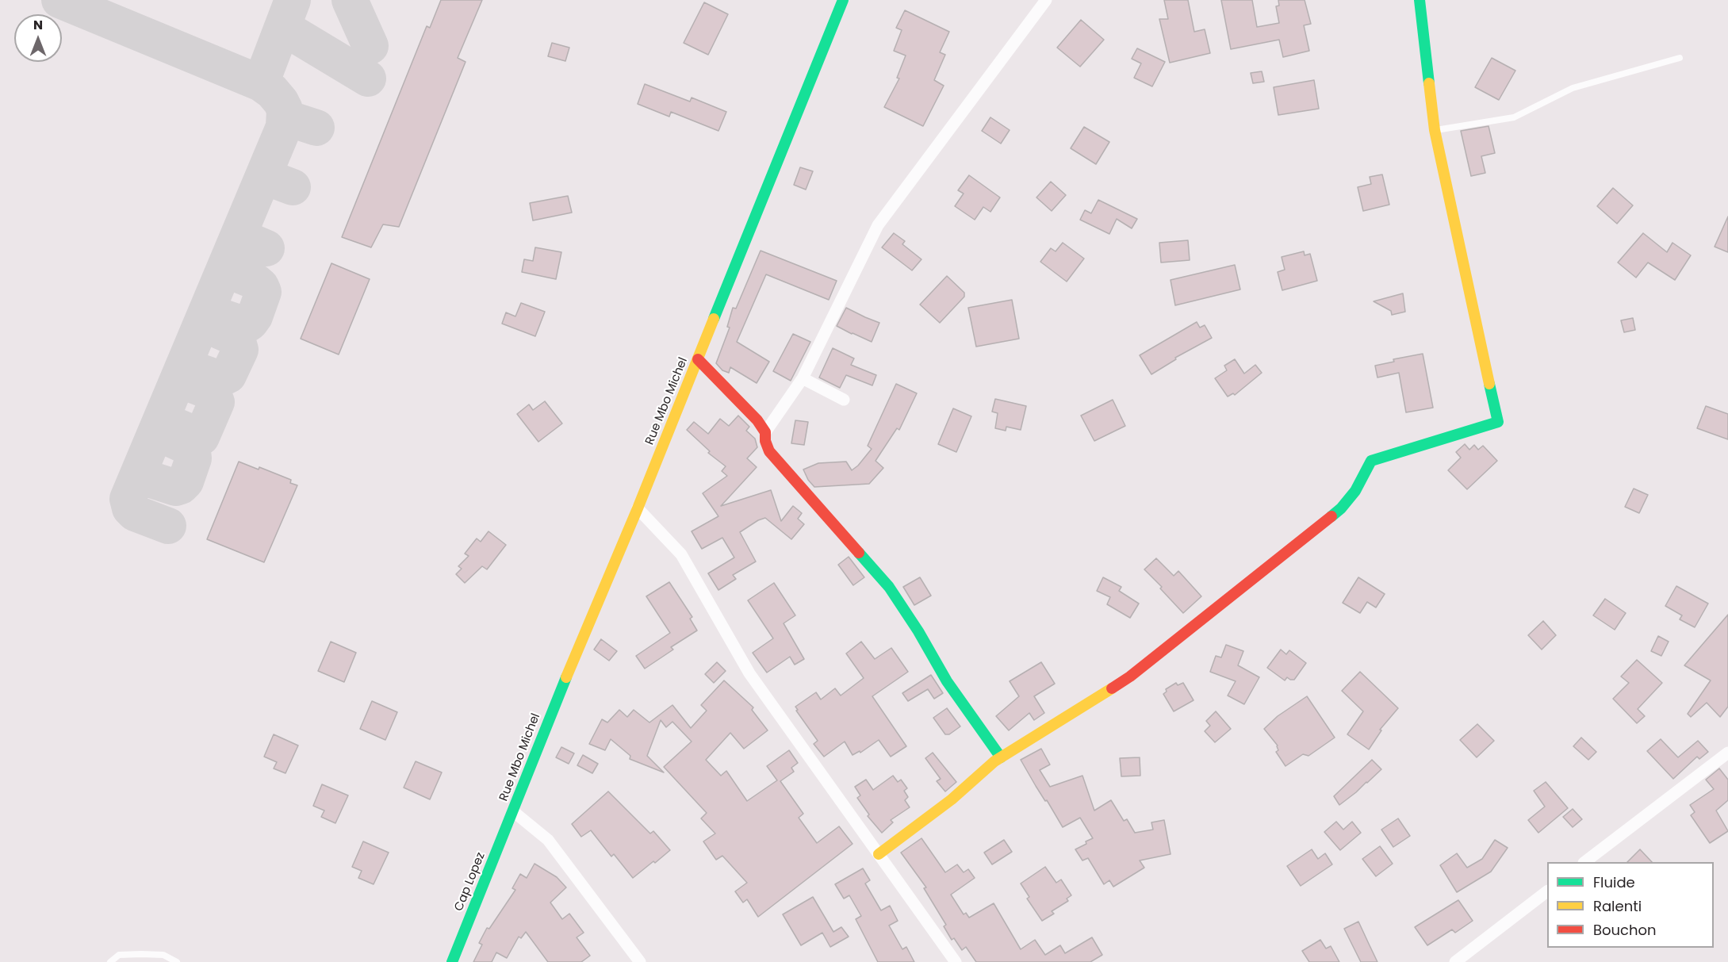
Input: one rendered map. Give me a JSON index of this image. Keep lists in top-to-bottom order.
{
  "streets": {
    "street": ["Rue Mbo Michel", "Cap Lopez"]
  },
  "crossings": [
    ["Rue Mbo Michel", "Cap Lopez"]
  ],
  "legend": ["Fluide", "Ralenti", "Bouchon"],
  "north": "top"
}
